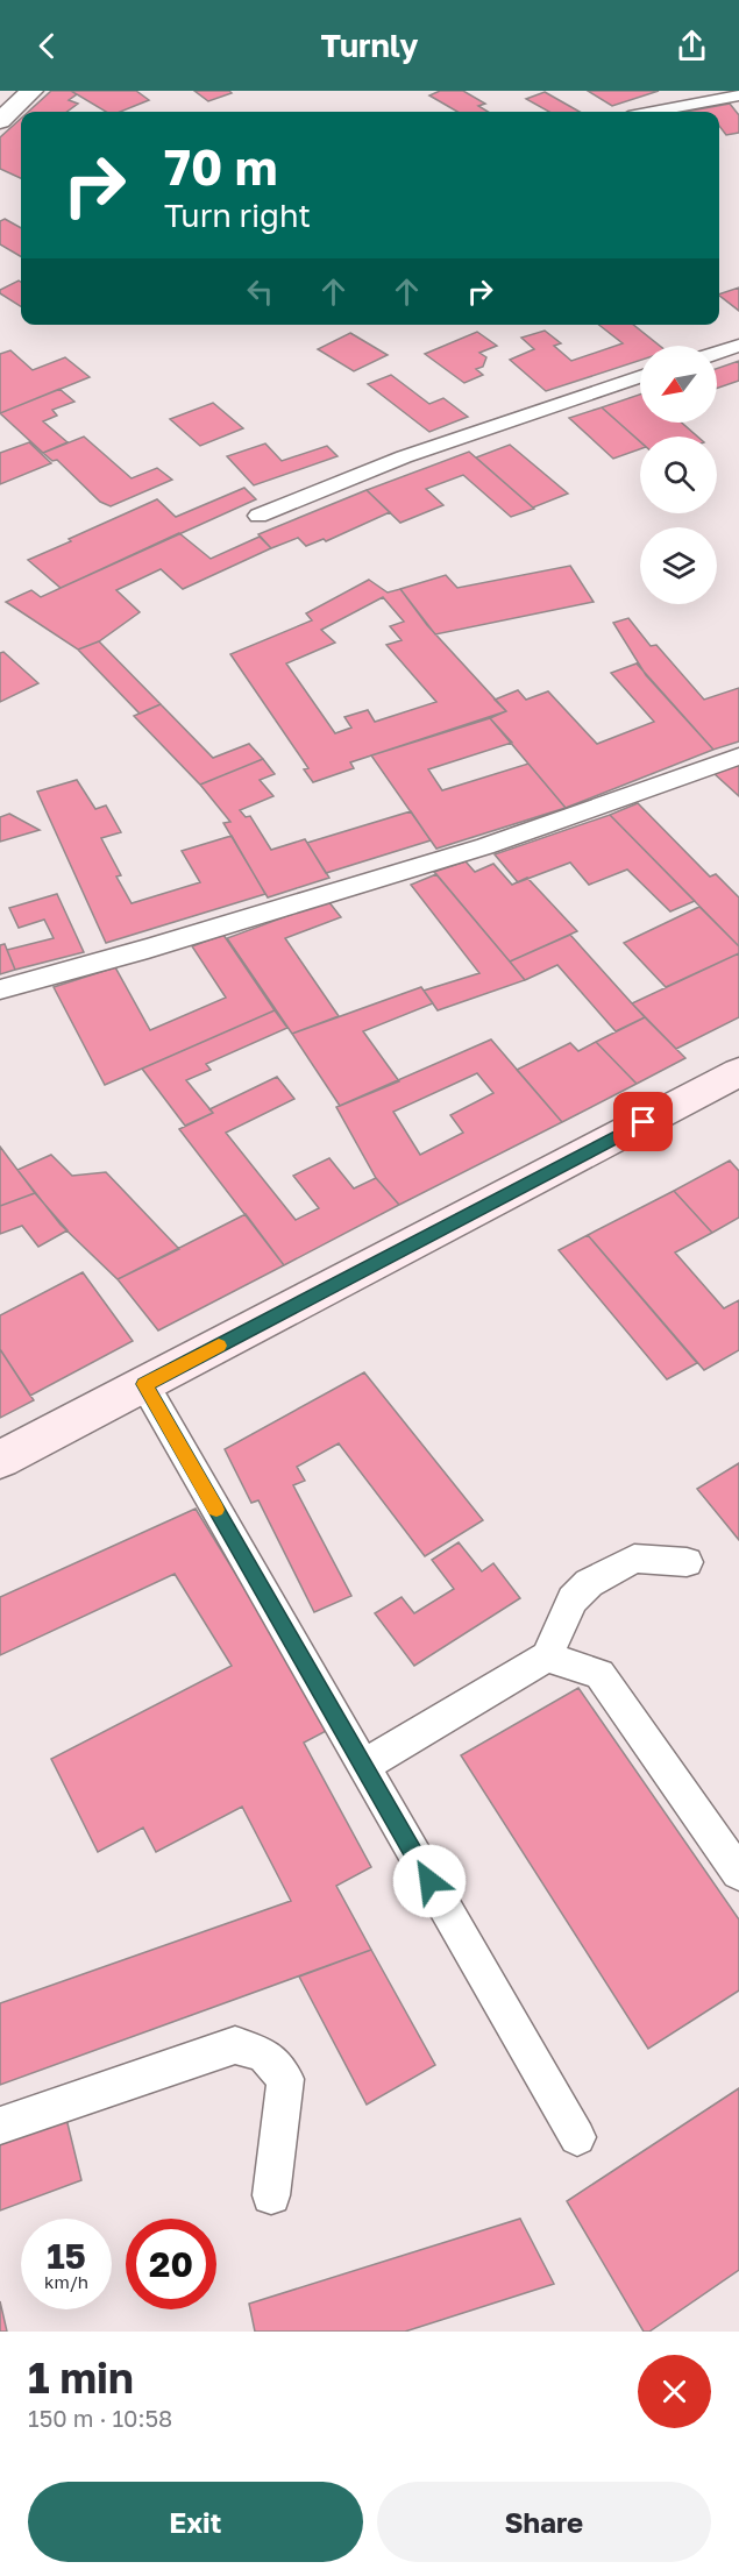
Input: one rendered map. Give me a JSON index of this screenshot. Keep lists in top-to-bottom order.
{
  "north": "bottom left",
  "page": {
    "header": "Turnly",
    "turn": ["70 m", "Turn right"],
    "speed": "15 km/h",
    "limit": "20",
    "heading": ["1 min", "150 m · 10:58"],
    "buttons": ["Exit", "Share"]
  }
}
